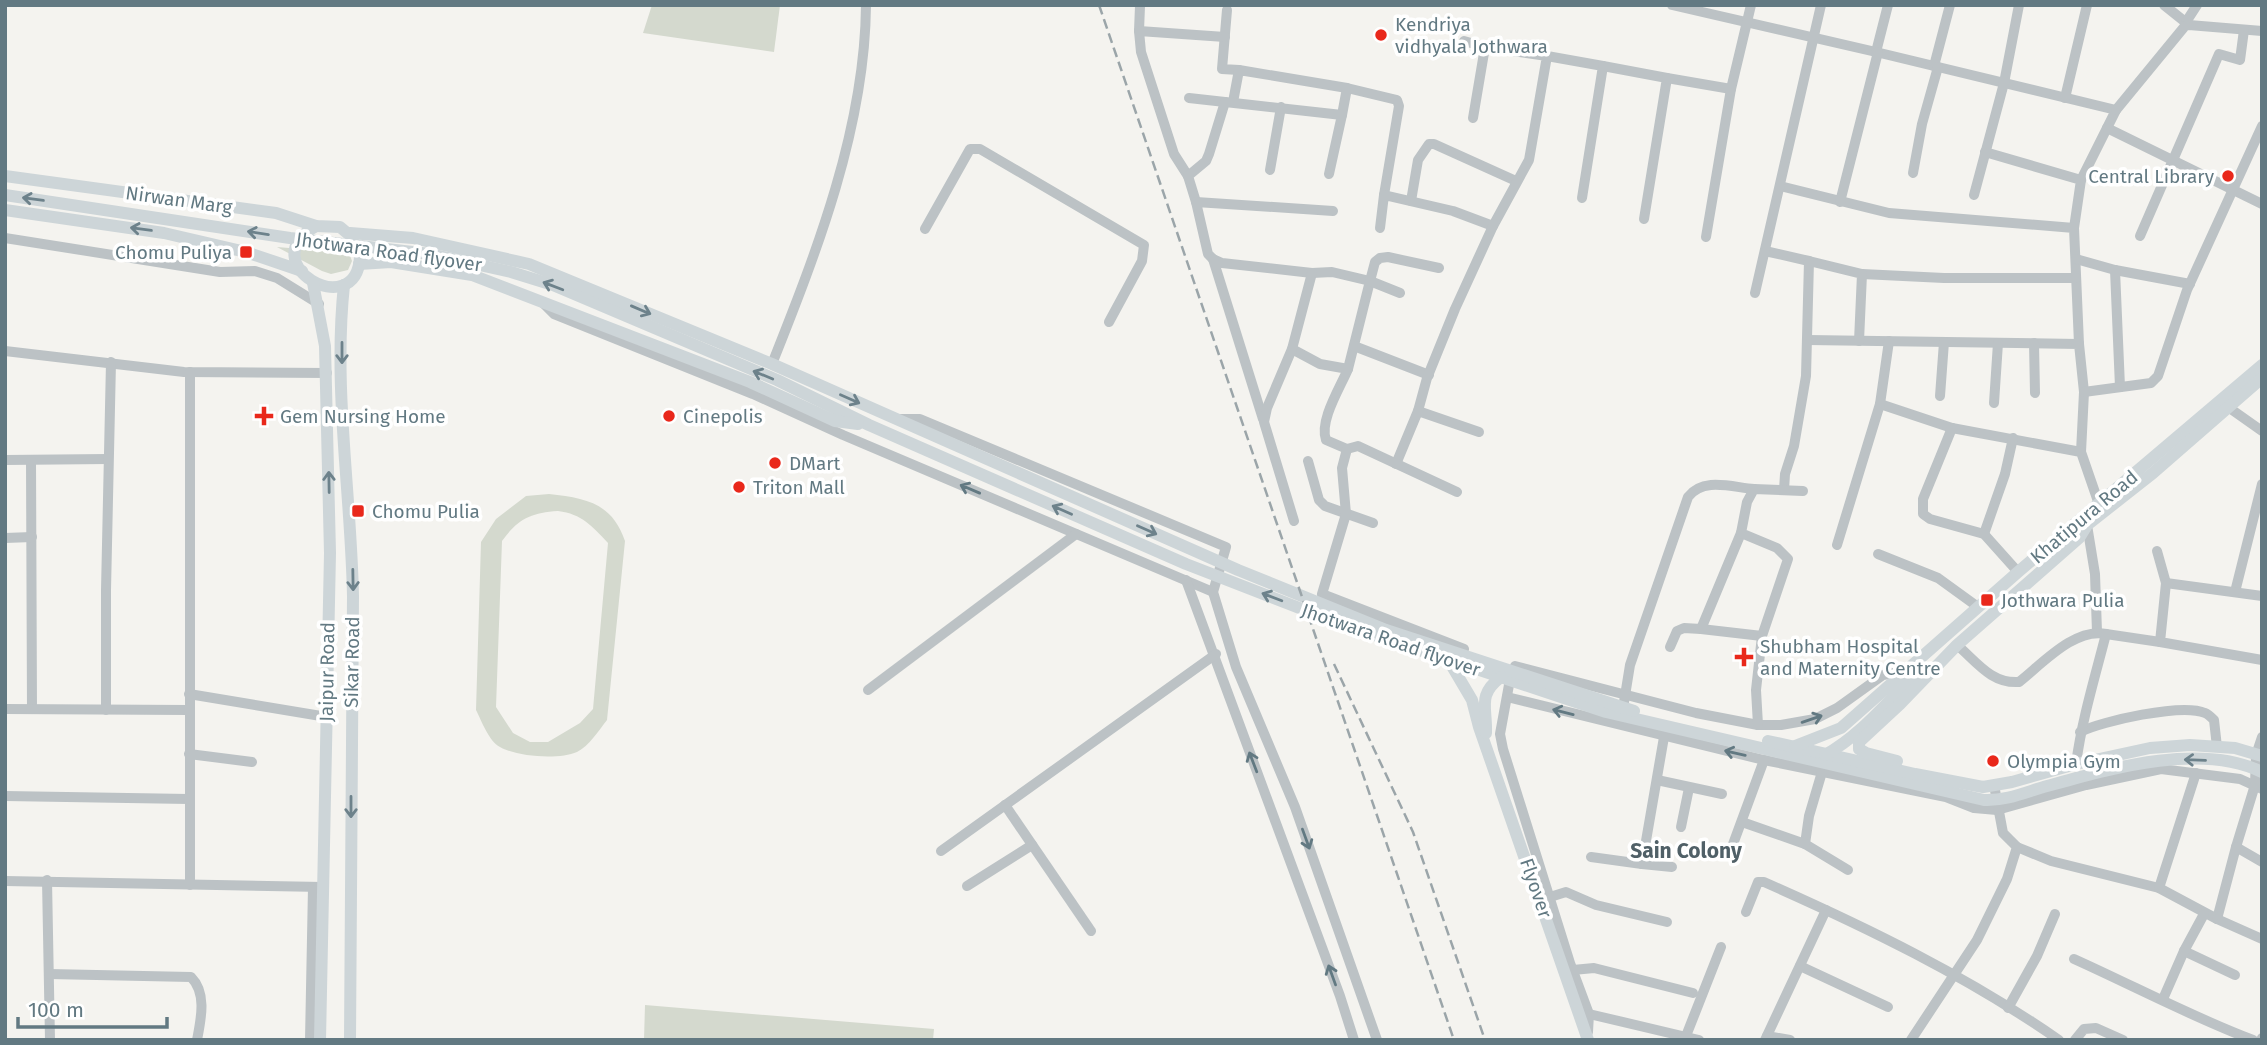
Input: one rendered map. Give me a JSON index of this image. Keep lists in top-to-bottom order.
{
  "streets": {
    "main road": [
      "Nirwan Marg",
      "Jhotwara Road flyover",
      "Khatipura Road",
      "Sikar Road",
      "Jaipur Road",
      "Flyover"
    ]
  },
  "crossings": [
    ["Nirwan Marg", "Jhotwara Road flyover"],
    ["Nirwan Marg", "Sikar Road"],
    ["Jhotwara Road flyover", "Khatipura Road"],
    ["Jhotwara Road flyover", "Sikar Road"],
    ["Jhotwara Road flyover", "Flyover"]
  ],
  "one_way": ["Nirwan Marg", "Sikar Road", "Jaipur Road"],
  "districts": ["Sain Colony"],
  "places": {
    "other": [
      "Kendriya vidhyala Jothwara",
      "Central Library",
      "Cinepolis",
      "DMart",
      "Triton Mall",
      "Olympia Gym"
    ],
    "transit": ["Chomu Puliya", "Chomu Pulia", "Jothwara Pulia"],
    "health": ["Gem Nursing Home", "Shubham Hospital and Maternity Centre"]
  },
  "scale_bar": "100 m"
}
